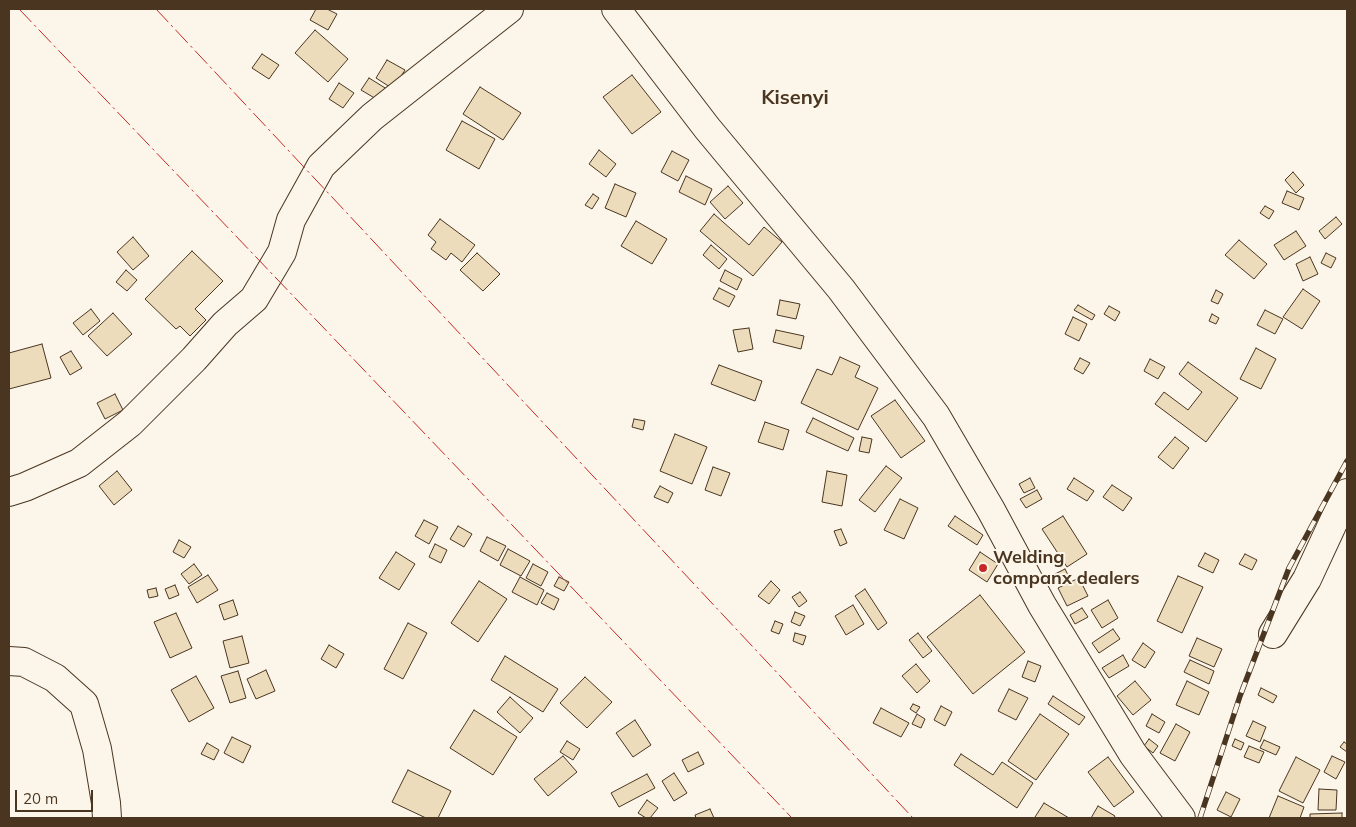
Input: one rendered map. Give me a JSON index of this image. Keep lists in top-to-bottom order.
{
  "districts": ["Kisenyi"],
  "places": ["Welding companx dealers"],
  "scale_bar": "20 m"
}
